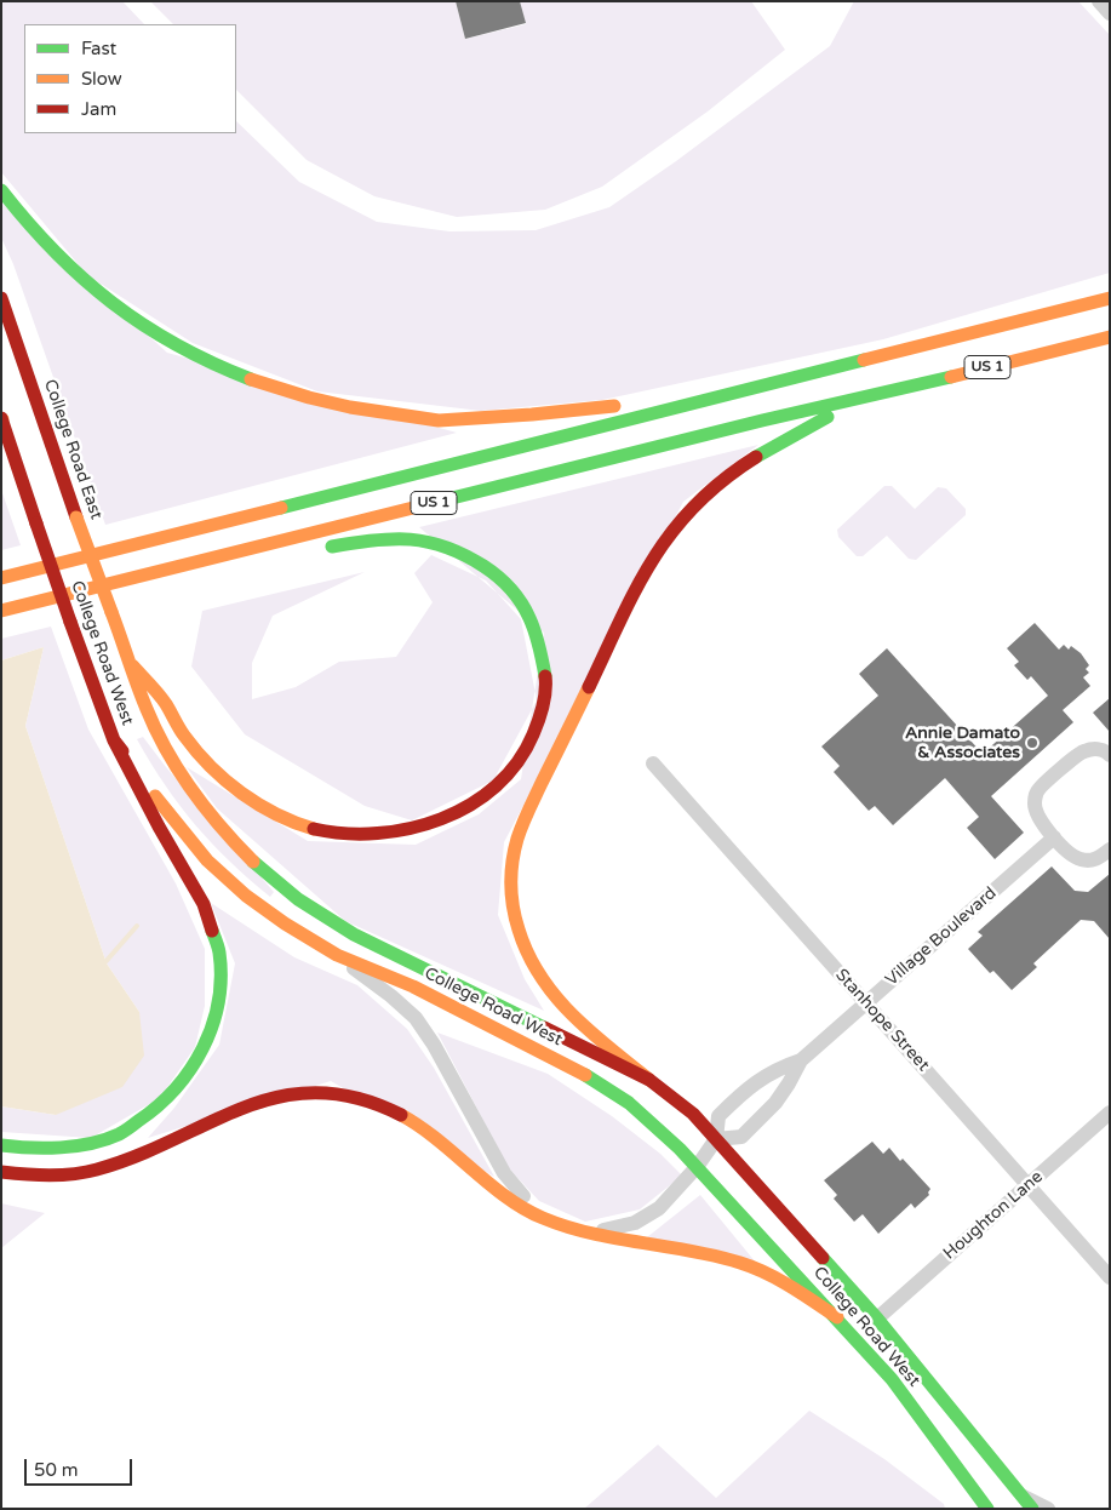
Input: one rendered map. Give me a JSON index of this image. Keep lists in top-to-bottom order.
{
  "streets": {
    "main road": ["US 1", "College Road East", "College Road West"],
    "street": ["Village Boulevard", "Stanhope Street", "Houghton Lane"]
  },
  "crossings": [
    ["College Road East", "College Road West"],
    ["College Road West", "Village Boulevard"],
    ["College Road West", "Houghton Lane"],
    ["Village Boulevard", "Stanhope Street"],
    ["Stanhope Street", "Houghton Lane"]
  ],
  "places": ["Annie Damato & Associates"],
  "legend": ["Fast", "Slow", "Jam"],
  "scale_bar": "50 m"
}
